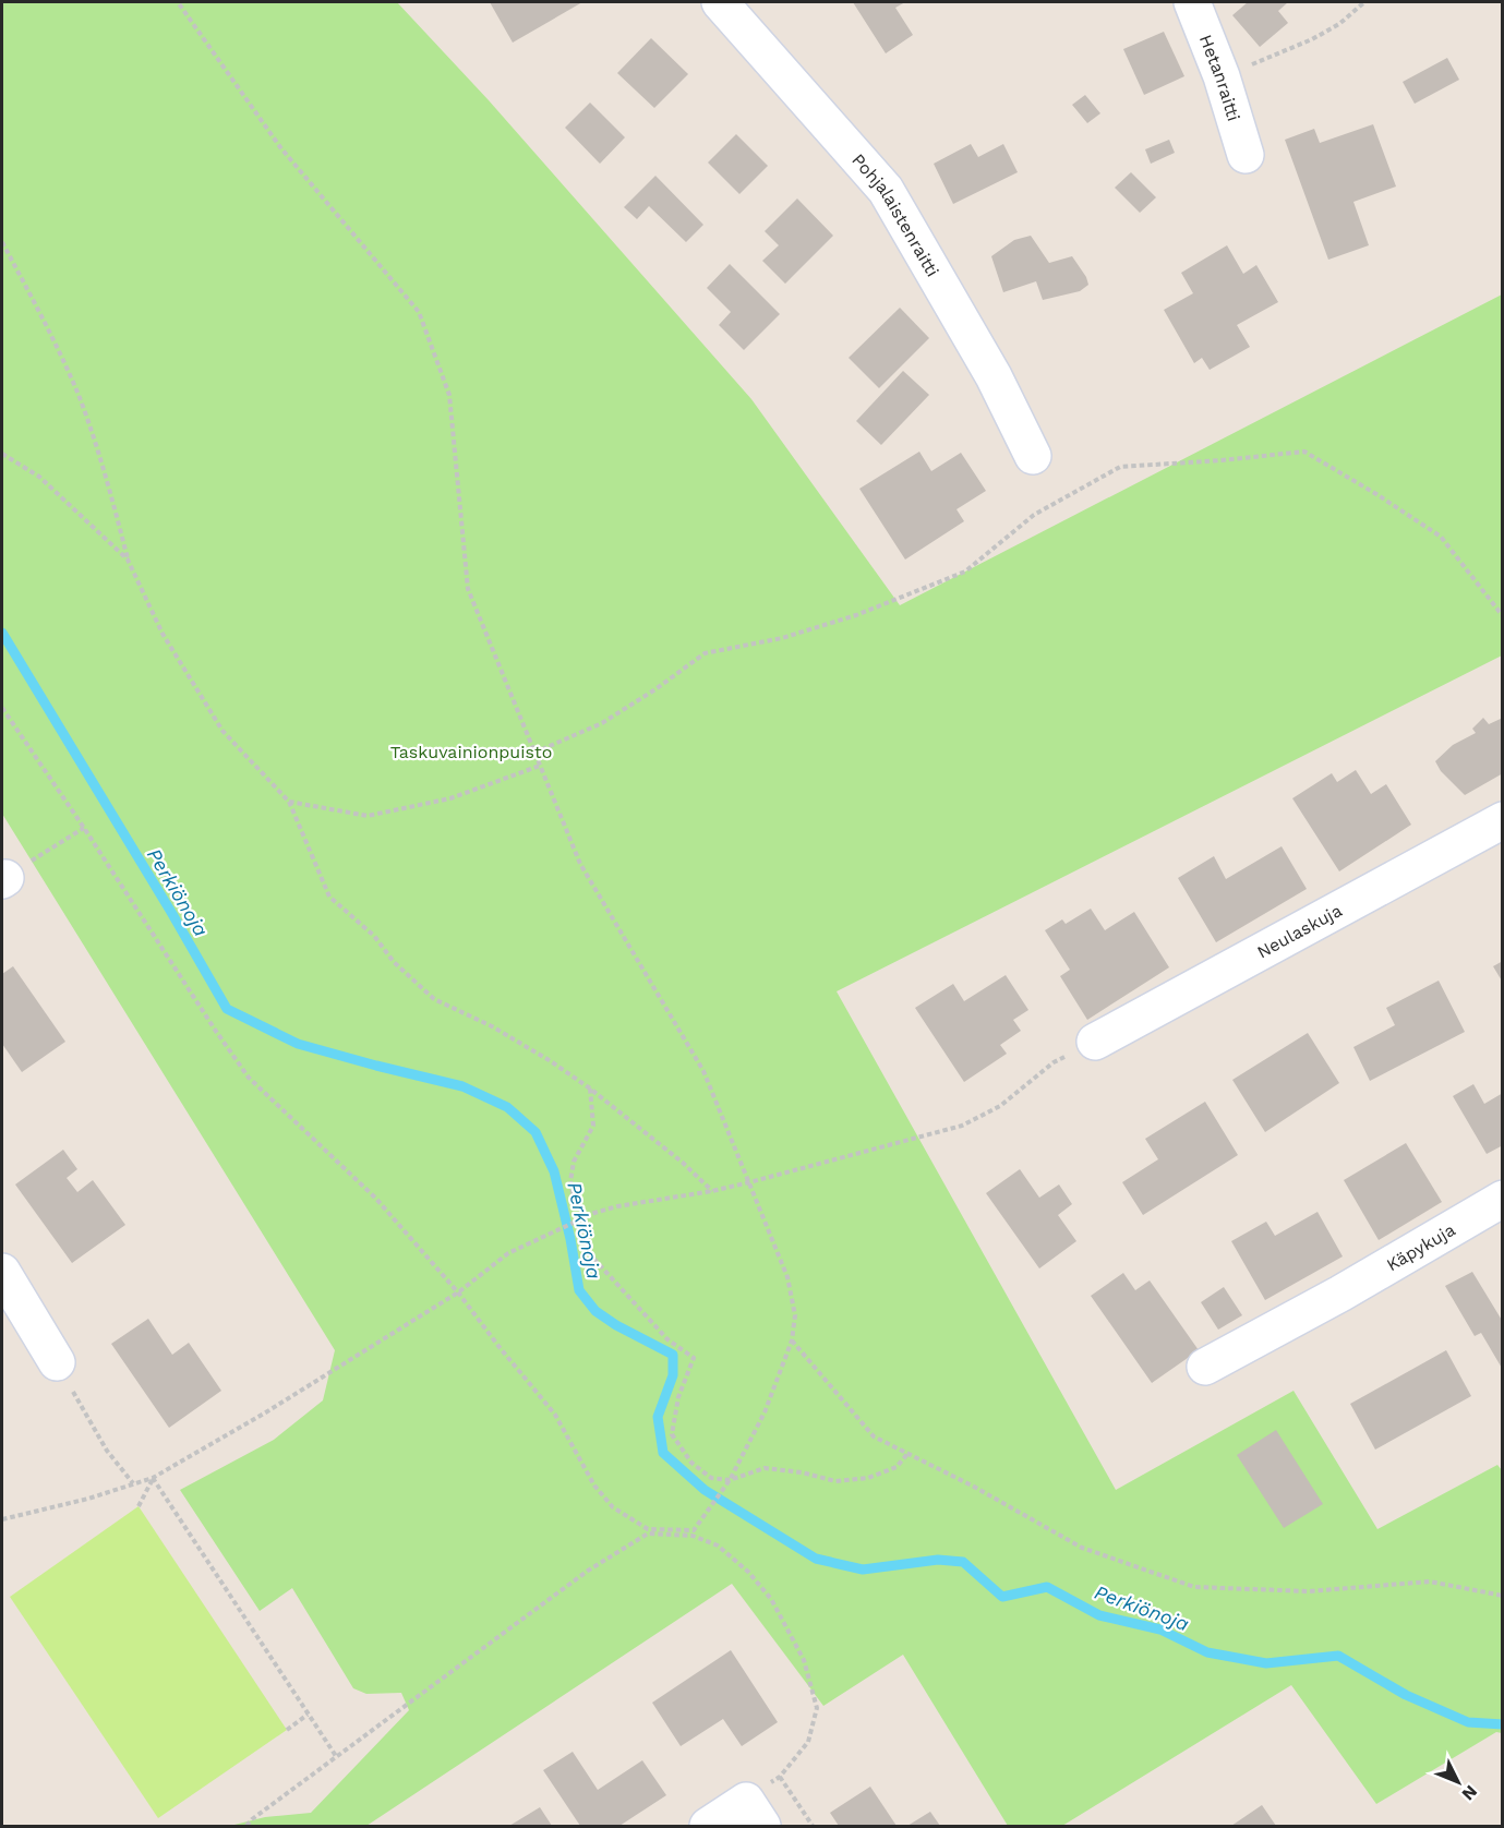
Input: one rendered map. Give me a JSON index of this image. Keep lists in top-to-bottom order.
{
  "streets": {
    "street": [
      "Hetanraitti",
      "Pohjalaistenraitti",
      "Neulaskuja",
      "Käpykuja"
    ]
  },
  "water": ["Perkiönoja"],
  "parks": ["Taskuvainionpuisto"],
  "north": "bottom right"
}
